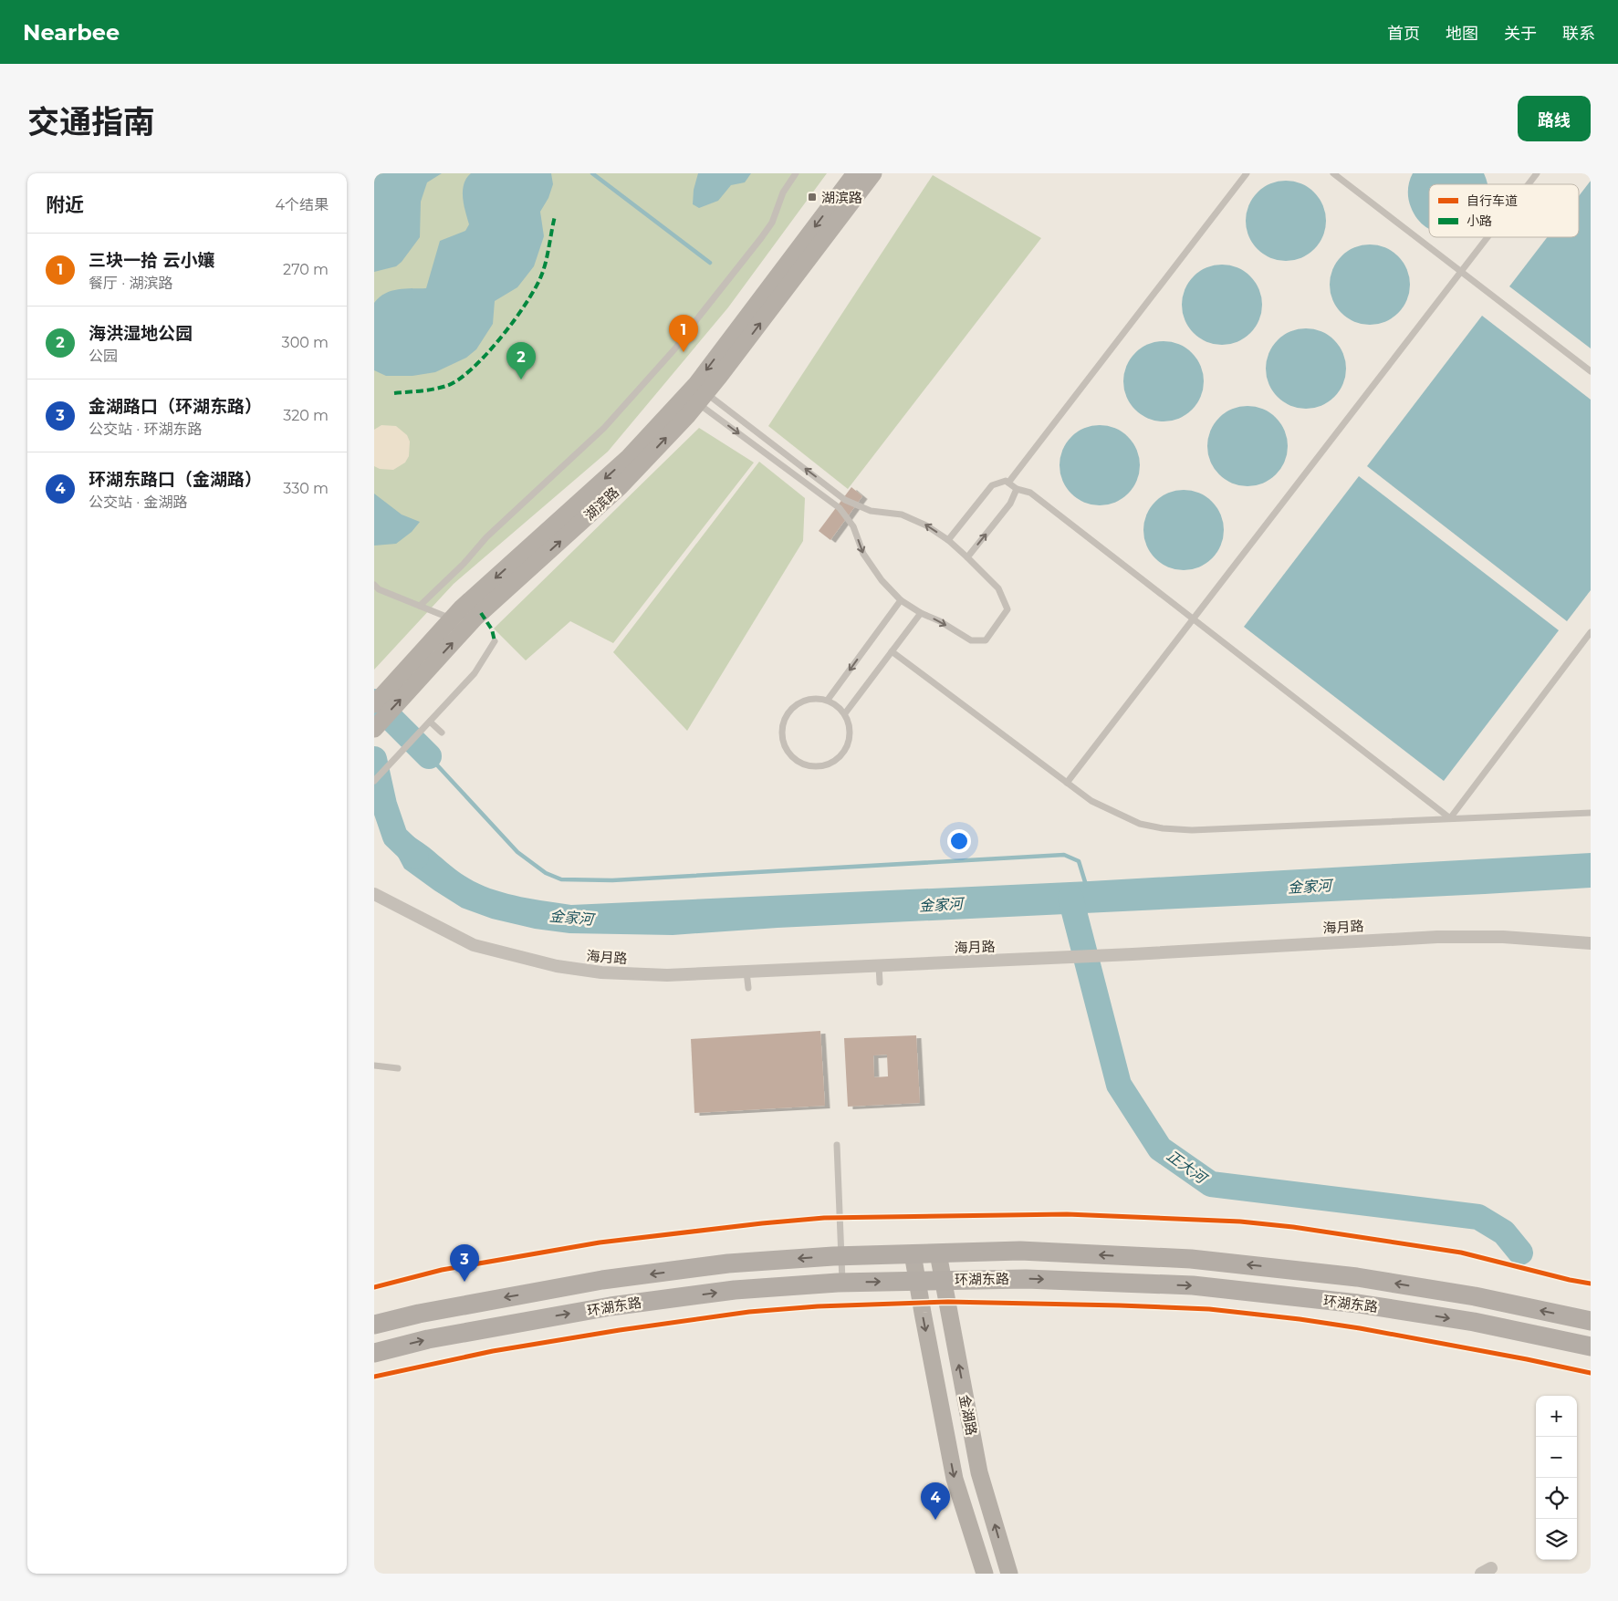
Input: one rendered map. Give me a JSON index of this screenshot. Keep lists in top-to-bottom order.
{
  "streets": {
    "main road": ["湖滨路", "环湖东路", "金湖路"],
    "street": ["海月路"]
  },
  "crossings": [
    ["环湖东路", "金湖路"]
  ],
  "water": ["金家河", "正大河"],
  "places": {
    "transit": ["湖滨路"]
  },
  "legend": ["自行车道", "小路"],
  "page": {
    "header": "Nearbee",
    "nav": [
      "首页",
      "地图",
      "关于",
      "联系"
    ],
    "title": "交通指南",
    "buttons": "路线",
    "heading": ["附近", "4个结果"],
    "list": [
      {
        "mark": "1",
        "name": "三块一拾 云小孃",
        "note": "餐厅 · 湖滨路",
        "value": "270 m"
      },
      {
        "mark": "2",
        "name": "海洪湿地公园",
        "note": "公园",
        "value": "300 m"
      },
      {
        "mark": "3",
        "name": "金湖路口（环湖东路）",
        "note": "公交站 · 环湖东路",
        "value": "320 m"
      },
      {
        "mark": "4",
        "name": "环湖东路口（金湖路）",
        "note": "公交站 · 金湖路",
        "value": "330 m"
      }
    ],
    "pins": [
      "1",
      "2",
      "3",
      "4"
    ],
    "map_buttons": ["+", "−"]
  }
}
